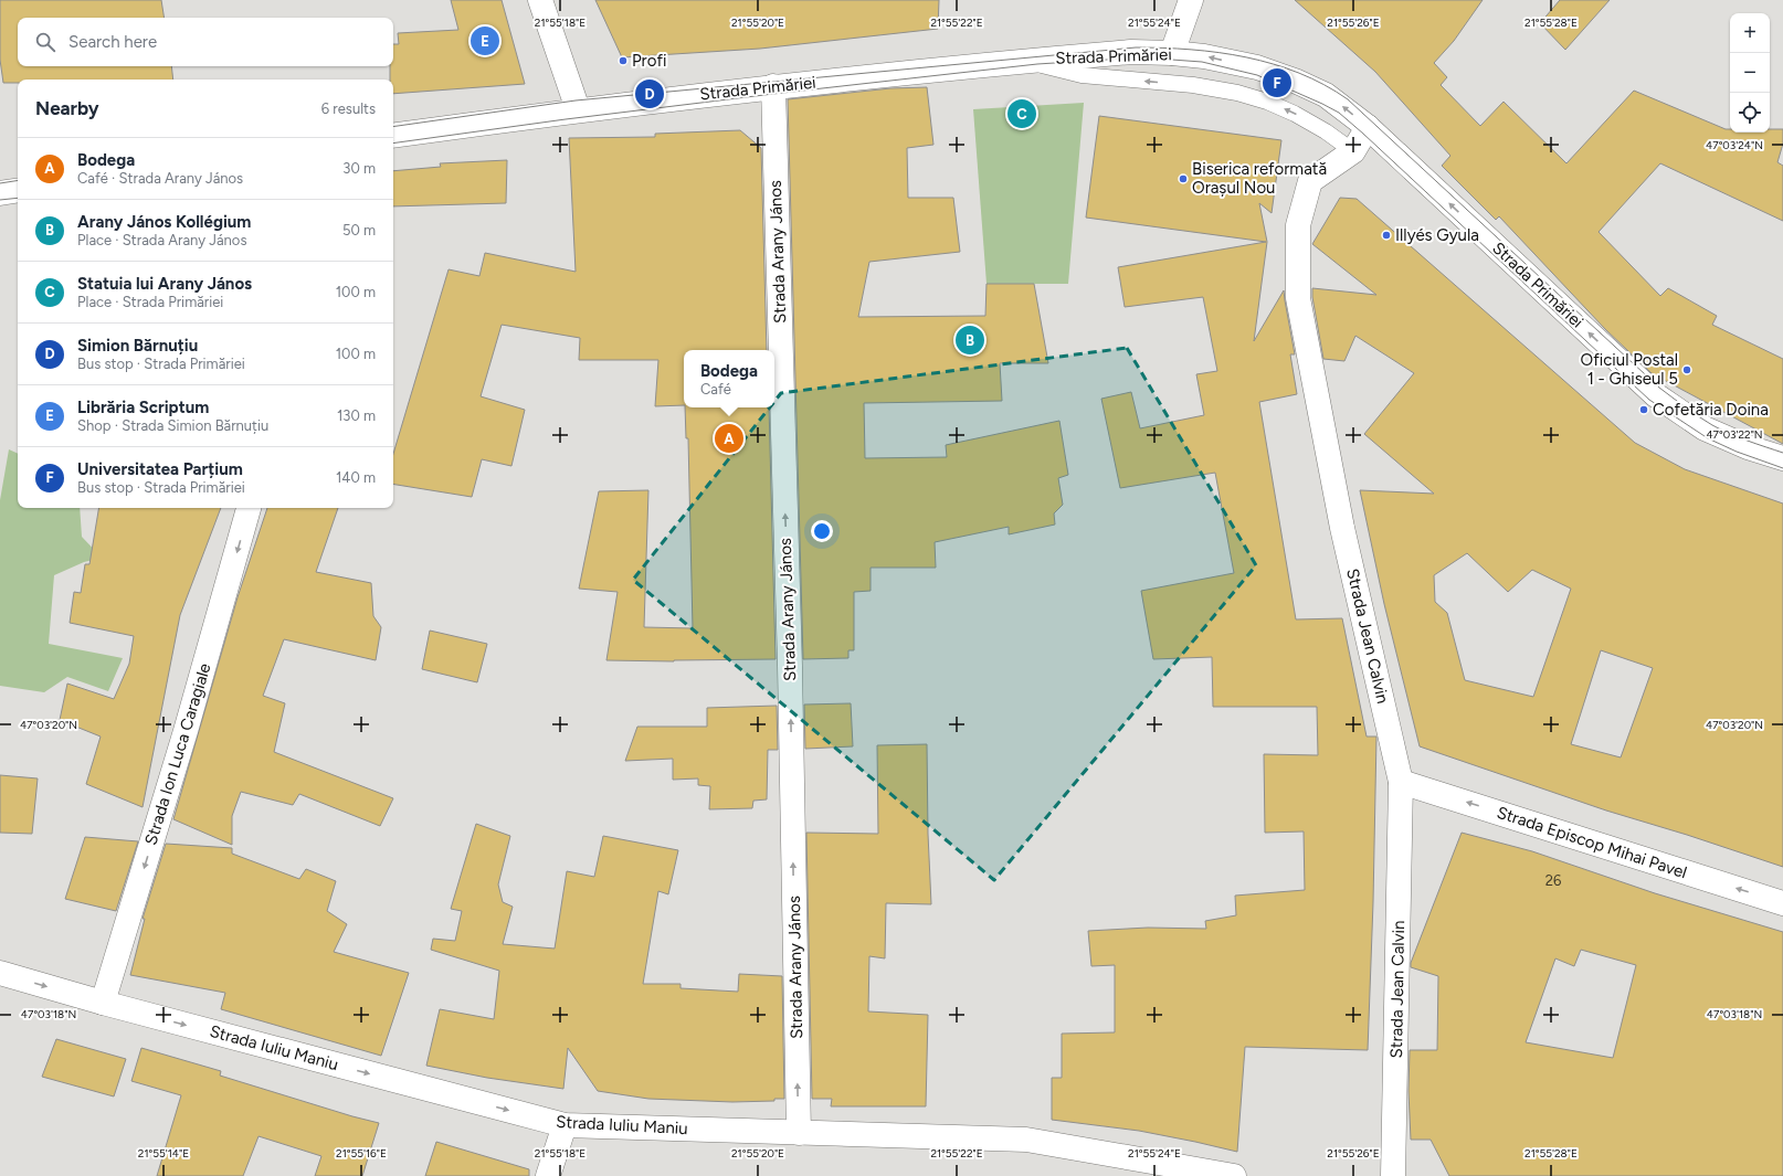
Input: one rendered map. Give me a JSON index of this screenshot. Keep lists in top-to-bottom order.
{
  "streets": {
    "street": [
      "Strada Primăriei",
      "Strada Arany János",
      "Strada Jean Calvin",
      "Strada Ion Luca Caragiale",
      "Strada Episcop Mihai Pavel",
      "Strada Iuliu Maniu"
    ]
  },
  "crossings": [
    ["Strada Primăriei", "Strada Arany János"],
    ["Strada Primăriei", "Strada Jean Calvin"],
    ["Strada Arany János", "Strada Iuliu Maniu"],
    ["Strada Jean Calvin", "Strada Episcop Mihai Pavel"],
    ["Strada Ion Luca Caragiale", "Strada Iuliu Maniu"]
  ],
  "one_way": [
    "Strada Primăriei",
    "Strada Arany János",
    "Strada Ion Luca Caragiale",
    "Strada Episcop Mihai Pavel",
    "Strada Iuliu Maniu"
  ],
  "places": [
    "Profi",
    "Biserica reformată Orașul Nou",
    "Illyés Gyula",
    "Oficiul Postal 1 - Ghiseul 5",
    "Cofetăria Doina"
  ],
  "house_numbers": ["26"],
  "page": {
    "map_buttons": ["+", "−"],
    "search": "Search here",
    "pins": [
      "E",
      "F",
      "D",
      "C",
      "B",
      "A"
    ],
    "heading": ["Nearby", "6 results"],
    "list": [
      {
        "mark": "A",
        "name": "Bodega",
        "note": "Café · Strada Arany János",
        "value": "30 m"
      },
      {
        "mark": "B",
        "name": "Arany János Kollégium",
        "note": "Place · Strada Arany János",
        "value": "50 m"
      },
      {
        "mark": "C",
        "name": "Statuia lui Arany János",
        "note": "Place · Strada Primăriei",
        "value": "100 m"
      },
      {
        "mark": "D",
        "name": "Simion Bărnuțiu",
        "note": "Bus stop · Strada Primăriei",
        "value": "100 m"
      },
      {
        "mark": "E",
        "name": "Librăria Scriptum",
        "note": "Shop · Strada Simion Bărnuțiu",
        "value": "130 m"
      },
      {
        "mark": "F",
        "name": "Universitatea Parțium",
        "note": "Bus stop · Strada Primăriei",
        "value": "140 m"
      }
    ],
    "popup": ["Bodega", "Café"]
  },
  "coordinates": [
    "21°55'18\"E",
    "21°55'20\"E",
    "21°55'22\"E",
    "21°55'24\"E",
    "21°55'26\"E",
    "21°55'28\"E",
    "47°03'24\"N",
    "47°03'22\"N",
    "47°03'20\"N",
    "47°03'18\"N",
    "21°55'14\"E",
    "21°55'16\"E"
  ]
}
